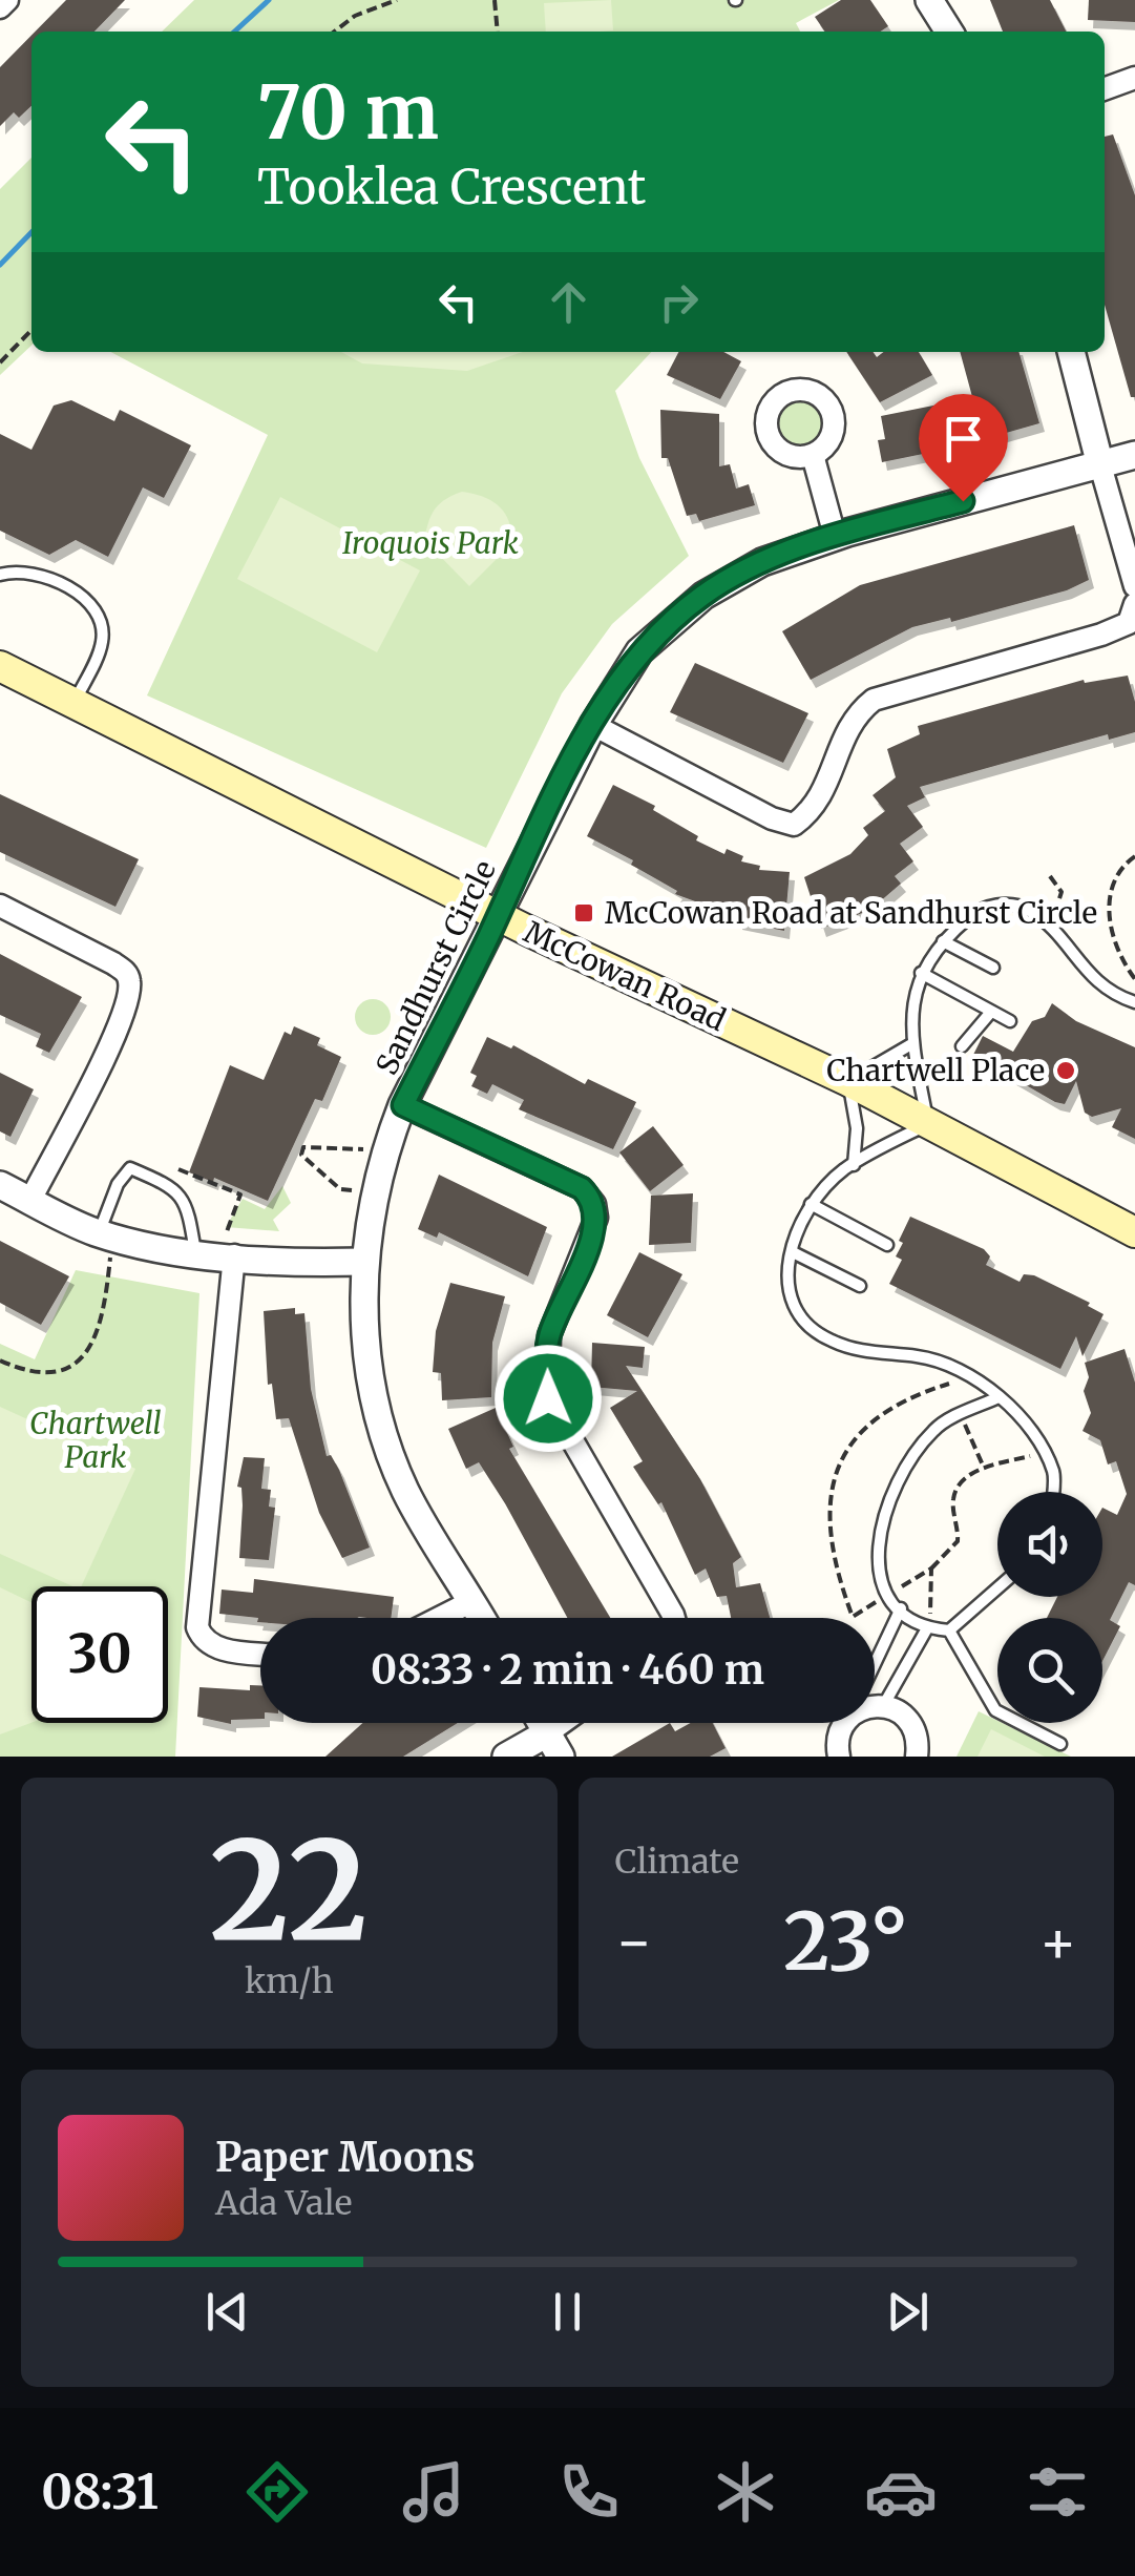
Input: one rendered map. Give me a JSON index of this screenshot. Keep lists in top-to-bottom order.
{
  "streets": {
    "main road": ["McCowan Road"],
    "street": ["Sandhurst Circle"]
  },
  "crossings": [
    ["Sandhurst Circle", "McCowan Road"]
  ],
  "parks": ["Iroquois Park", "Chartwell Park"],
  "places": {
    "transit": ["McCowan Road at Sandhurst Circle"],
    "other": ["Chartwell Place"]
  },
  "page": {
    "turn": ["70 m", "Tooklea Crescent"],
    "limit": "30",
    "trip": "08:33 · 2 min · 460 m",
    "tile": [
      ["22", "km/h"],
      "Climate"
    ],
    "heat": ["−", "23°", "+"],
    "song": ["Paper Moons", "Ada Vale"],
    "tabs": "08:31"
  }
}
